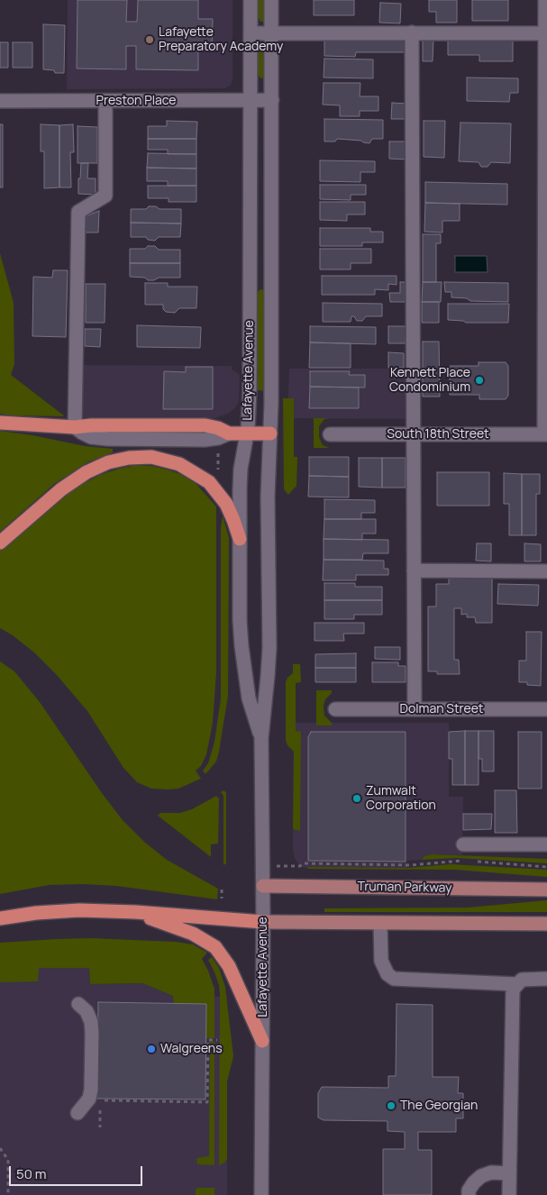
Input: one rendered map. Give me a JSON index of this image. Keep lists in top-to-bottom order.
{
  "streets": {
    "main road": ["Truman Parkway"],
    "street": [
      "Preston Place",
      "Lafayette Avenue",
      "South 18th Street",
      "Dolman Street"
    ]
  },
  "crossings": [
    ["Preston Place", "Lafayette Avenue"],
    ["Lafayette Avenue", "Truman Parkway"]
  ],
  "places": [
    "Lafayette Preparatory Academy",
    "Kennett Place Condominium",
    "Zumwalt Corporation",
    "Walgreens",
    "The Georgian"
  ],
  "scale_bar": "50 m"
}
